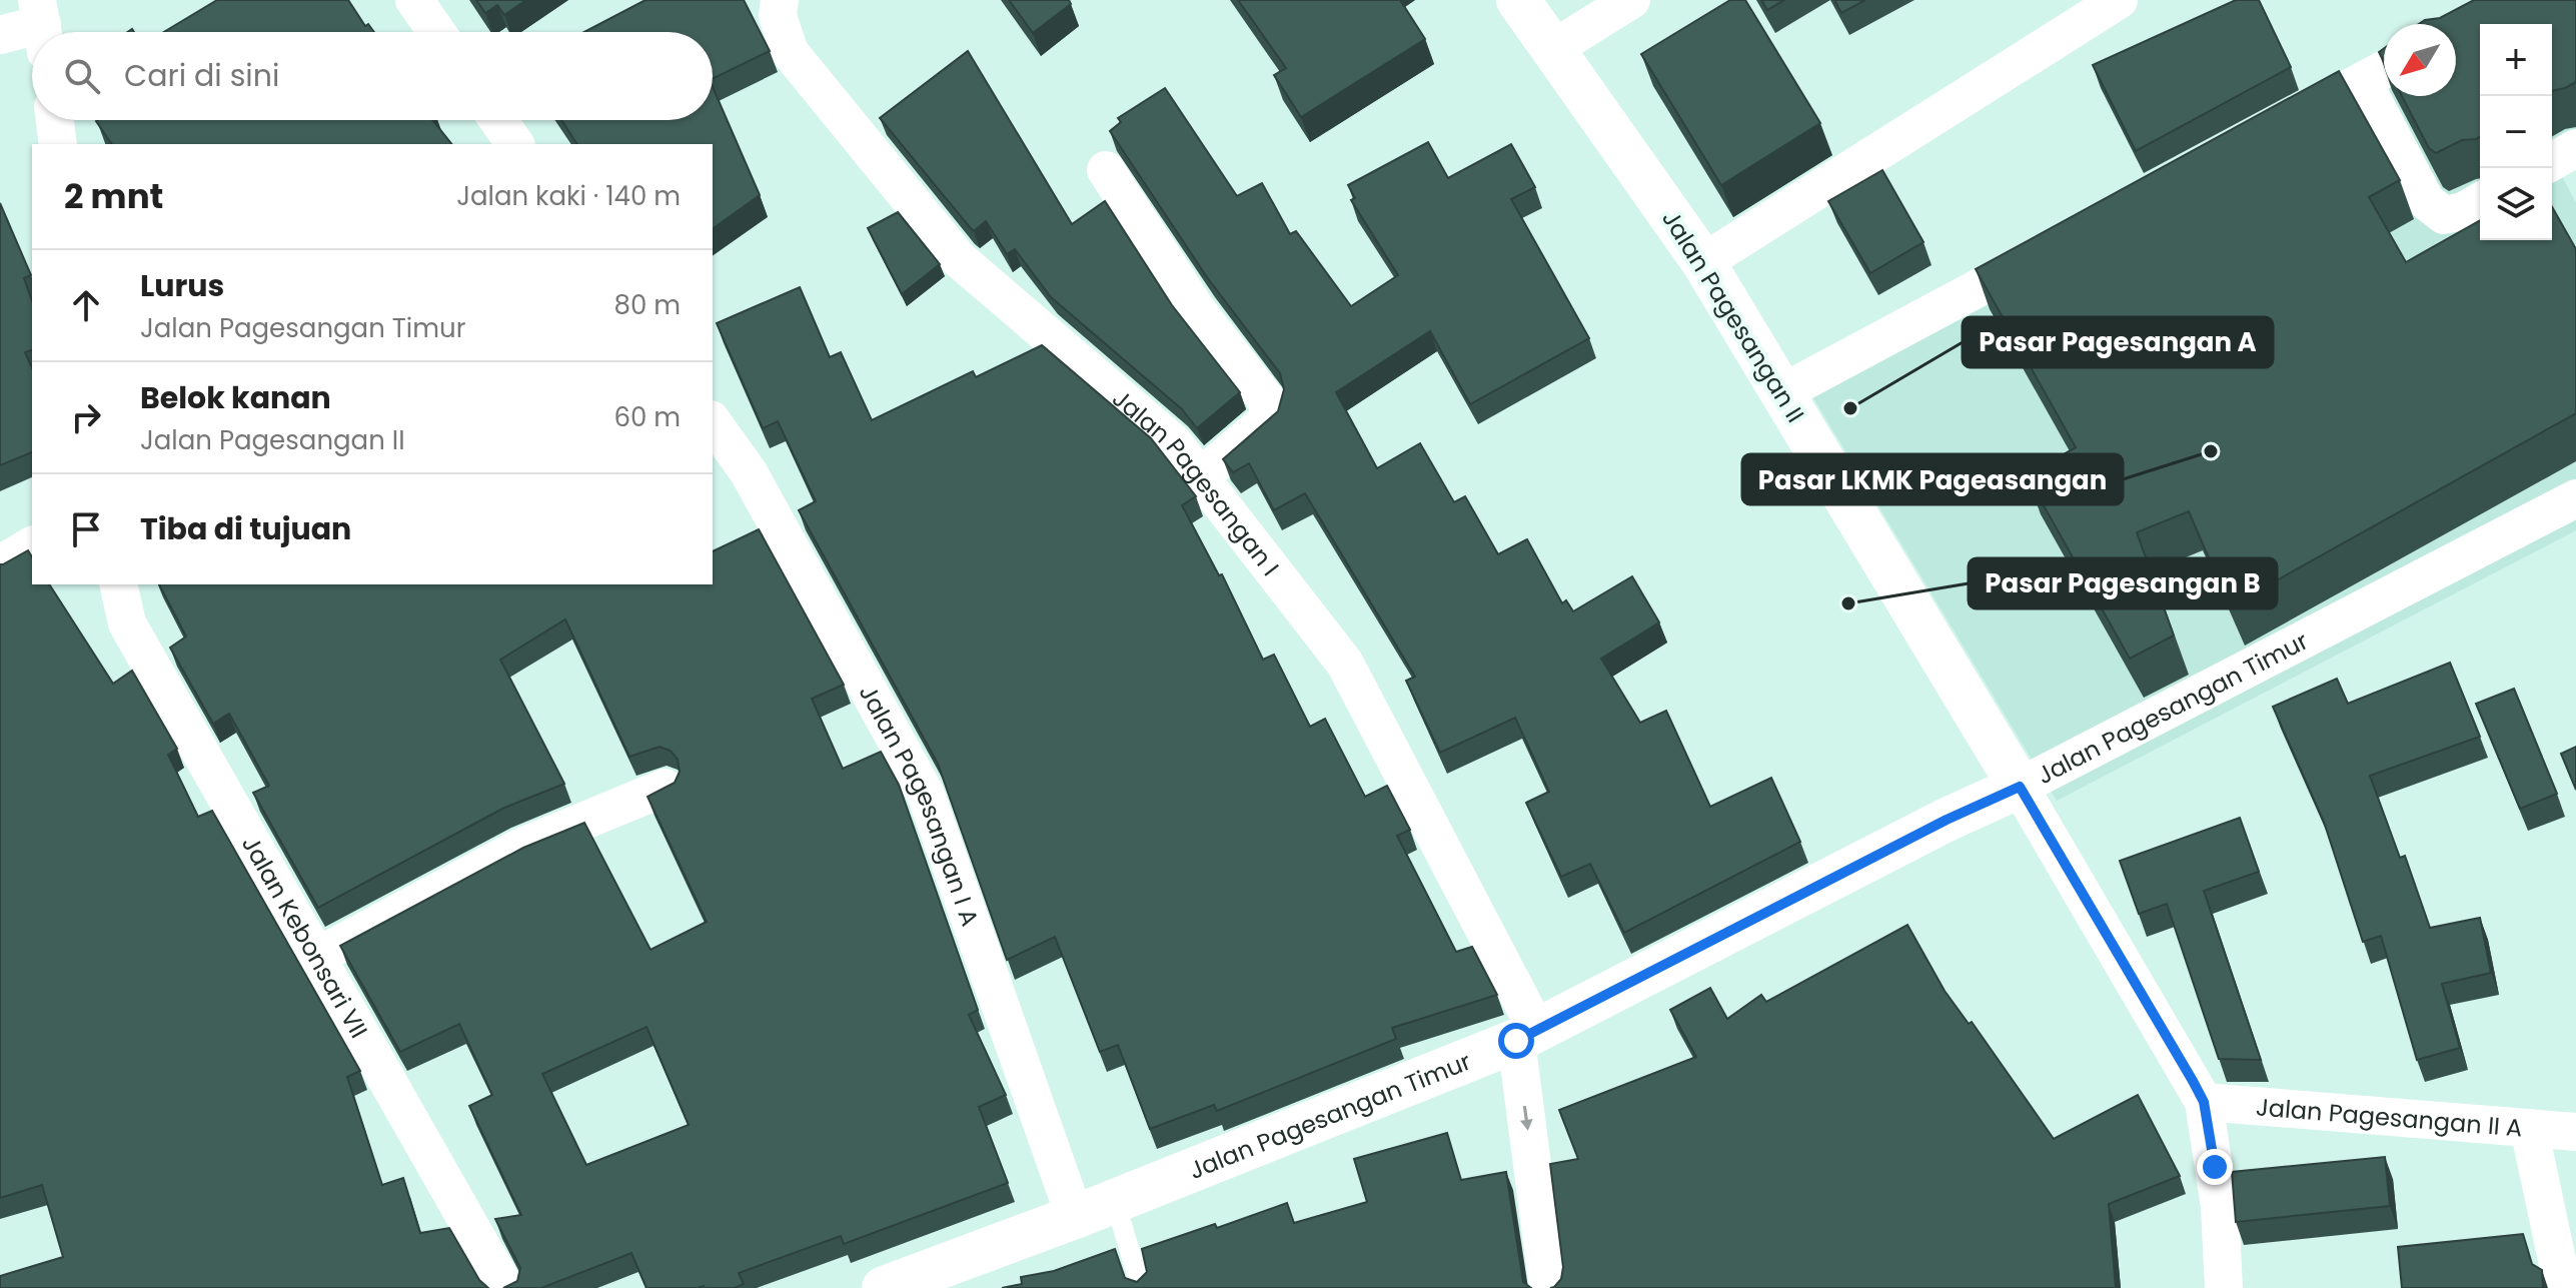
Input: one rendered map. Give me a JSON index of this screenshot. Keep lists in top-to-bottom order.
{
  "streets": {
    "street": [
      "Jalan Pagesangan II",
      "Jalan Pagesangan I",
      "Jalan Pagesangan Timur",
      "Jalan Pagesangan I A",
      "Jalan Kebonsari VII",
      "Jalan Pagesangan II A"
    ]
  },
  "crossings": [
    ["Jalan Pagesangan II", "Jalan Pagesangan Timur"],
    ["Jalan Pagesangan II", "Jalan Pagesangan II A"],
    ["Jalan Pagesangan I", "Jalan Pagesangan Timur"],
    ["Jalan Pagesangan Timur", "Jalan Pagesangan I A"]
  ],
  "places": ["Pasar Pagesangan A", "Pasar LKMK Pageasangan", "Pasar Pagesangan B"],
  "north": "bottom left",
  "page": {
    "map_buttons": ["+", "−"],
    "search": "Cari di sini",
    "heading": ["2 mnt", "Jalan kaki · 140 m"],
    "list": [
      ["Lurus", "Jalan Pagesangan Timur", "80 m"],
      ["Belok kanan", "Jalan Pagesangan II", "60 m"],
      "Tiba di tujuan"
    ]
  }
}
